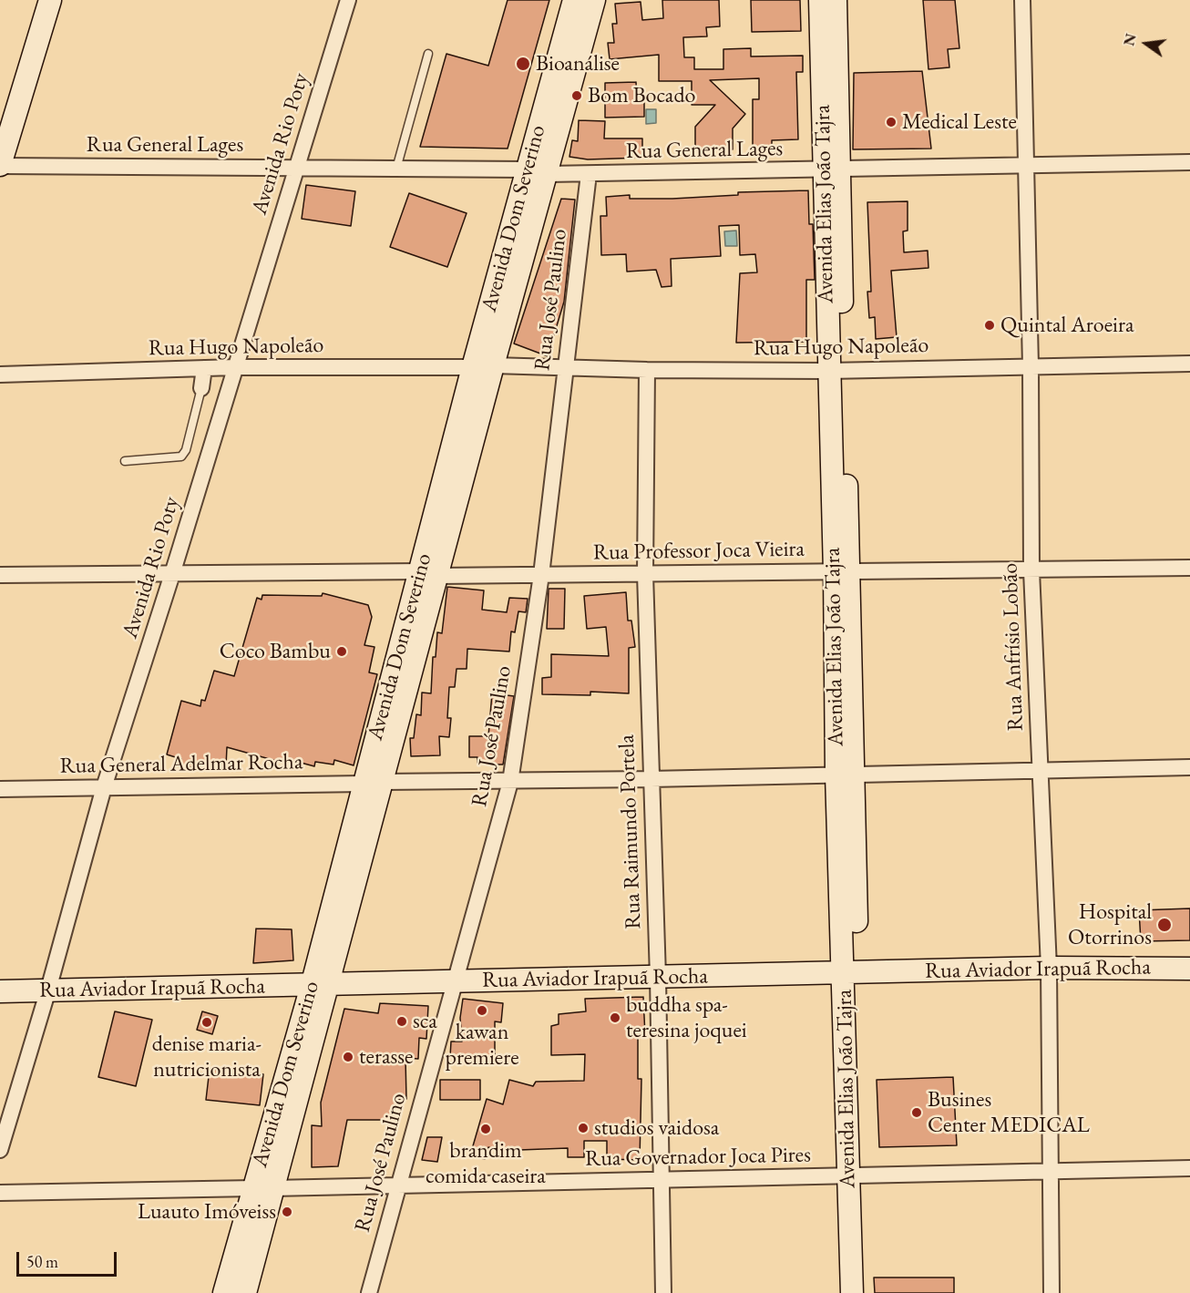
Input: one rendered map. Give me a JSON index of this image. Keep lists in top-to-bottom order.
{
  "streets": {
    "street": [
      "Avenida Rio Poty",
      "Rua General Lages",
      "Avenida Elias João Tajra",
      "Avenida Dom Severino",
      "Rua José Paulino",
      "Rua Hugo Napoleão",
      "Rua Professor Joca Vieira",
      "Rua Anfrísio Lobão",
      "Rua General Adelmar Rocha",
      "Rua Raimundo Portela",
      "Rua Aviador Irapuã Rocha",
      "Rua Governador Joca Pires"
    ]
  },
  "crossings": [
    ["Avenida Rio Poty", "Rua General Lages"],
    ["Avenida Rio Poty", "Rua Hugo Napoleão"],
    ["Avenida Rio Poty", "Rua Professor Joca Vieira"],
    ["Avenida Rio Poty", "Rua General Adelmar Rocha"],
    ["Avenida Rio Poty", "Rua Aviador Irapuã Rocha"],
    ["Rua General Lages", "Avenida Elias João Tajra"],
    ["Rua General Lages", "Avenida Dom Severino"],
    ["Rua General Lages", "Rua José Paulino"],
    ["Rua General Lages", "Rua Anfrísio Lobão"],
    ["Avenida Elias João Tajra", "Rua Hugo Napoleão"],
    ["Avenida Elias João Tajra", "Rua Professor Joca Vieira"],
    ["Avenida Elias João Tajra", "Rua General Adelmar Rocha"],
    ["Avenida Elias João Tajra", "Rua Aviador Irapuã Rocha"],
    ["Avenida Elias João Tajra", "Rua Governador Joca Pires"],
    ["Avenida Dom Severino", "Rua Hugo Napoleão"],
    ["Avenida Dom Severino", "Rua Professor Joca Vieira"],
    ["Avenida Dom Severino", "Rua General Adelmar Rocha"],
    ["Avenida Dom Severino", "Rua Aviador Irapuã Rocha"],
    ["Avenida Dom Severino", "Rua Governador Joca Pires"],
    ["Rua José Paulino", "Rua Hugo Napoleão"],
    ["Rua José Paulino", "Rua Professor Joca Vieira"],
    ["Rua José Paulino", "Rua General Adelmar Rocha"],
    ["Rua José Paulino", "Rua Aviador Irapuã Rocha"],
    ["Rua José Paulino", "Rua Governador Joca Pires"],
    ["Rua Hugo Napoleão", "Rua Anfrísio Lobão"],
    ["Rua Hugo Napoleão", "Rua Raimundo Portela"],
    ["Rua Professor Joca Vieira", "Rua Anfrísio Lobão"],
    ["Rua Professor Joca Vieira", "Rua Raimundo Portela"],
    ["Rua Anfrísio Lobão", "Rua General Adelmar Rocha"],
    ["Rua Anfrísio Lobão", "Rua Aviador Irapuã Rocha"],
    ["Rua Anfrísio Lobão", "Rua Governador Joca Pires"],
    ["Rua General Adelmar Rocha", "Rua Raimundo Portela"],
    ["Rua Raimundo Portela", "Rua Aviador Irapuã Rocha"],
    ["Rua Raimundo Portela", "Rua Governador Joca Pires"]
  ],
  "places": [
    "Bioanálise",
    "Bom Bocado",
    "Medical Leste",
    "Quintal Aroeira",
    "Coco Bambu",
    "Hospital Otorrinos",
    "kawan premiere",
    "buddha spa- teresina joquei",
    "sca",
    "denise maria- nutricionista",
    "terasse",
    "Busines Center MEDICAL",
    "studios vaidosa",
    "brandim comida caseira",
    "Luauto Imóveiss"
  ],
  "scale_bar": "50 m",
  "north": "left"
}
